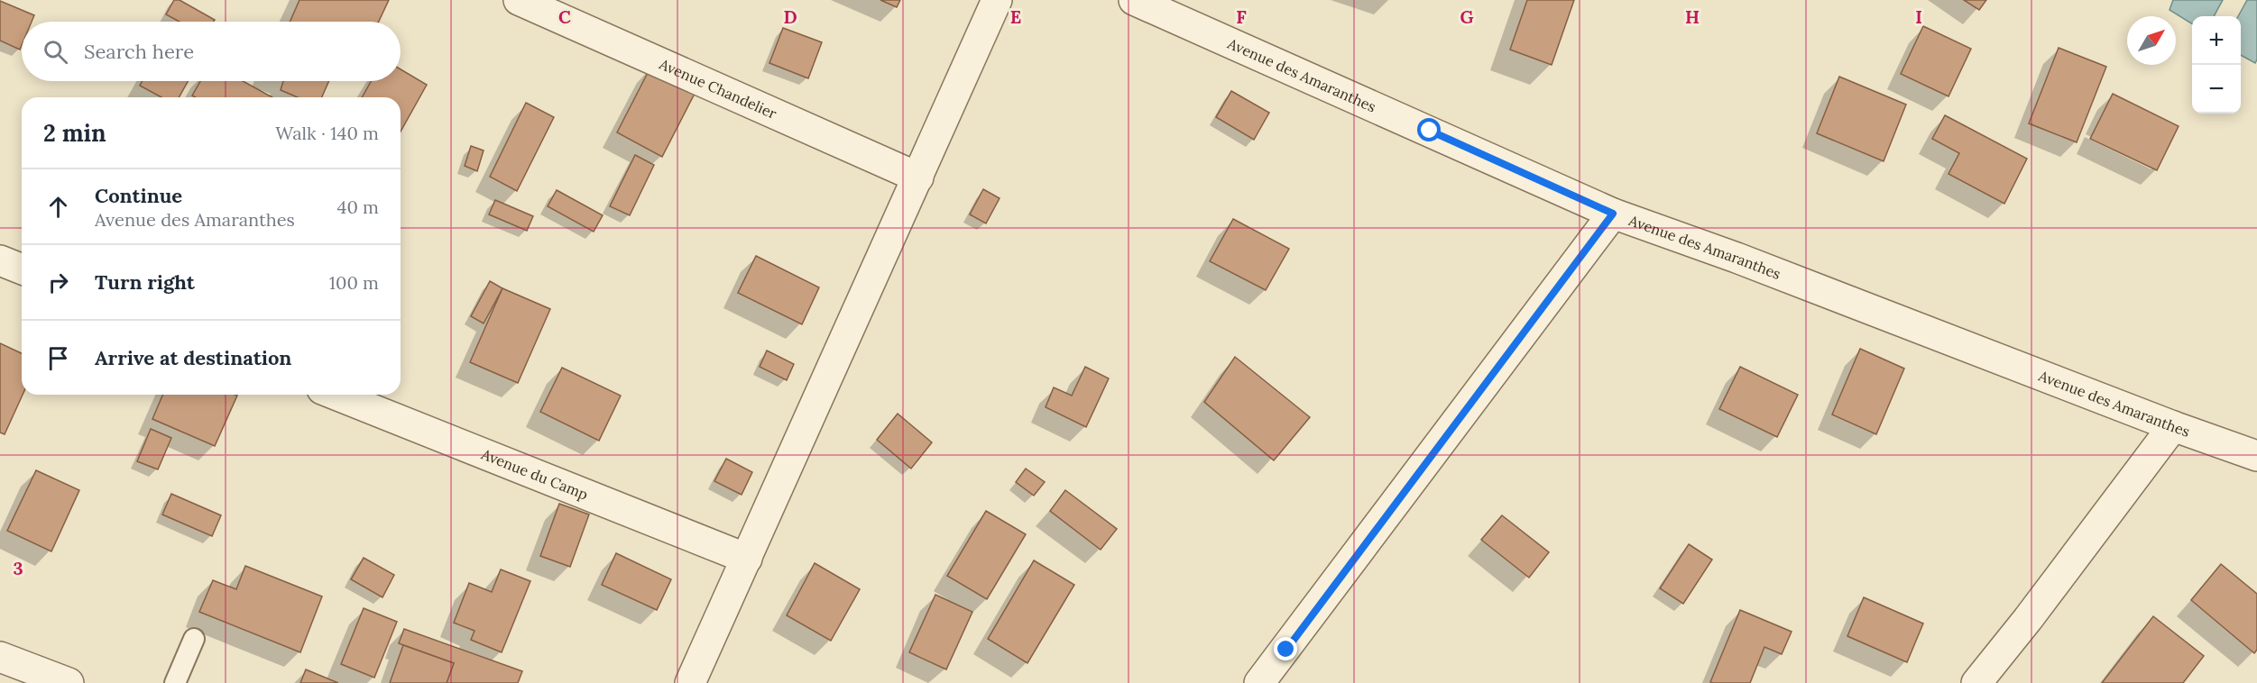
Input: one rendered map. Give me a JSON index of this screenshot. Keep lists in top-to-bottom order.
{
  "streets": {
    "street": ["Avenue des Amaranthes", "Avenue Chandelier", "Avenue du Camp"]
  },
  "north": "top right",
  "page": {
    "map_buttons": ["+", "−"],
    "search": "Search here",
    "heading": ["2 min", "Walk · 140 m"],
    "list": [
      ["Continue", "Avenue des Amaranthes", "40 m"],
      ["Turn right", "100 m"],
      "Arrive at destination"
    ]
  },
  "grid": {
    "columns": [
      "C",
      "D",
      "E",
      "F",
      "G",
      "H",
      "I"
    ],
    "rows": ["3"]
  }
}
